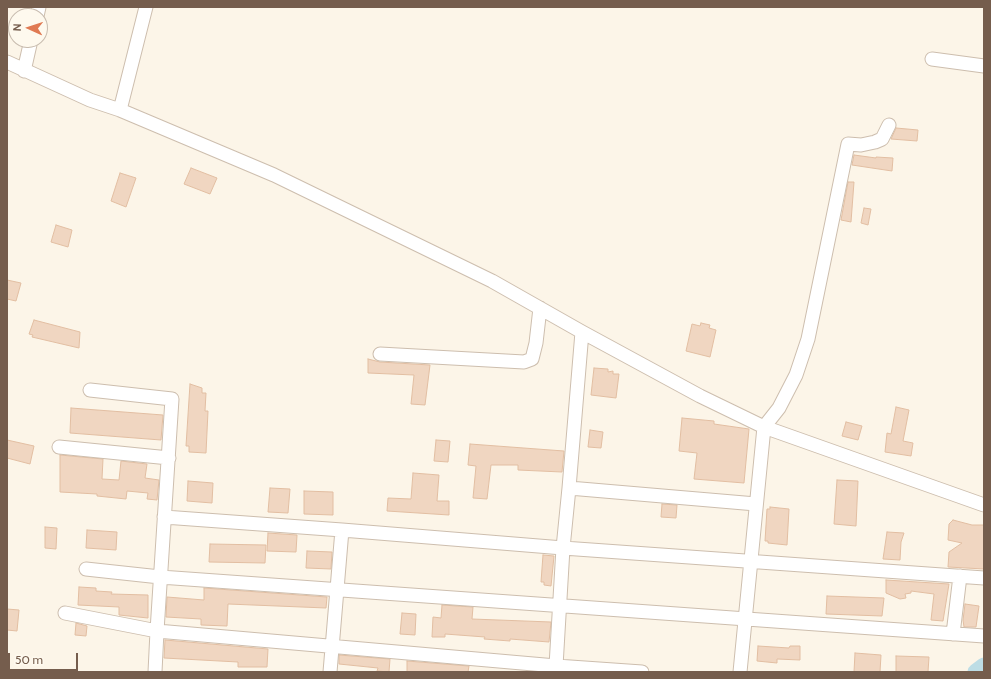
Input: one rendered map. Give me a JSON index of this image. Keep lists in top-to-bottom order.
{
  "scale_bar": "50 m",
  "north": "left"
}
